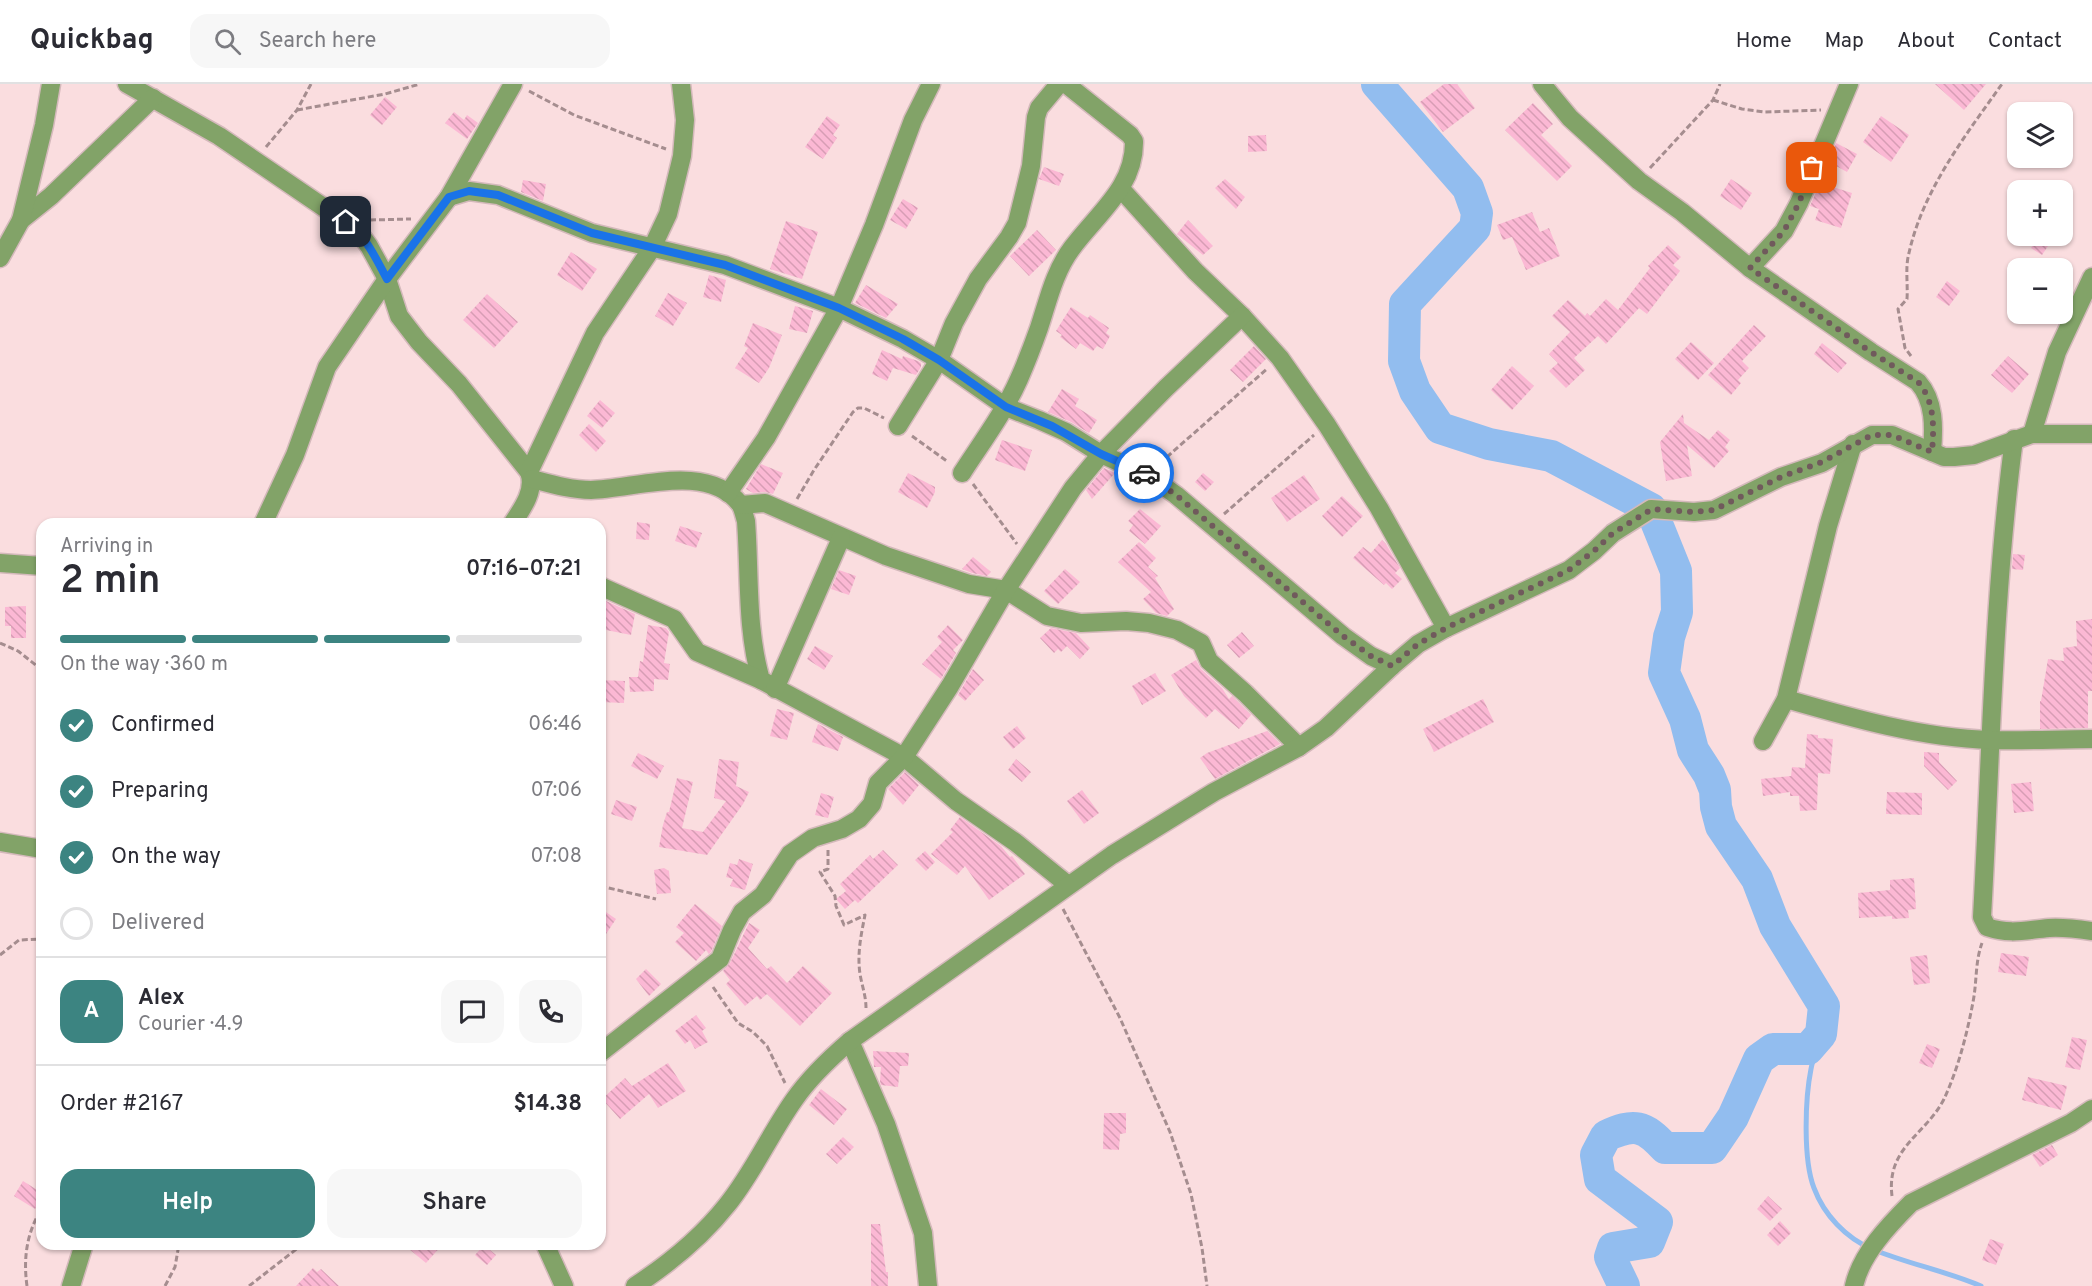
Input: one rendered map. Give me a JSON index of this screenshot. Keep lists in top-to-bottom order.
{
  "page": {
    "header": "Quickbag",
    "search": "Search here",
    "nav": [
      "Home",
      "Map",
      "About",
      "Contact"
    ],
    "map_buttons": ["+", "−"],
    "heading": ["2 min", "Arriving in", "07:16–07:21"],
    "panel": [
      "Alex",
      "Courier · 4.9",
      "Order #2167",
      "$14.38"
    ],
    "bar": "On the way · 360 m",
    "list": [
      ["Confirmed", "06:46"],
      ["Preparing", "07:06"],
      ["On the way", "07:08"],
      "Delivered"
    ],
    "round": "A",
    "buttons": ["Help", "Share"]
  }
}
